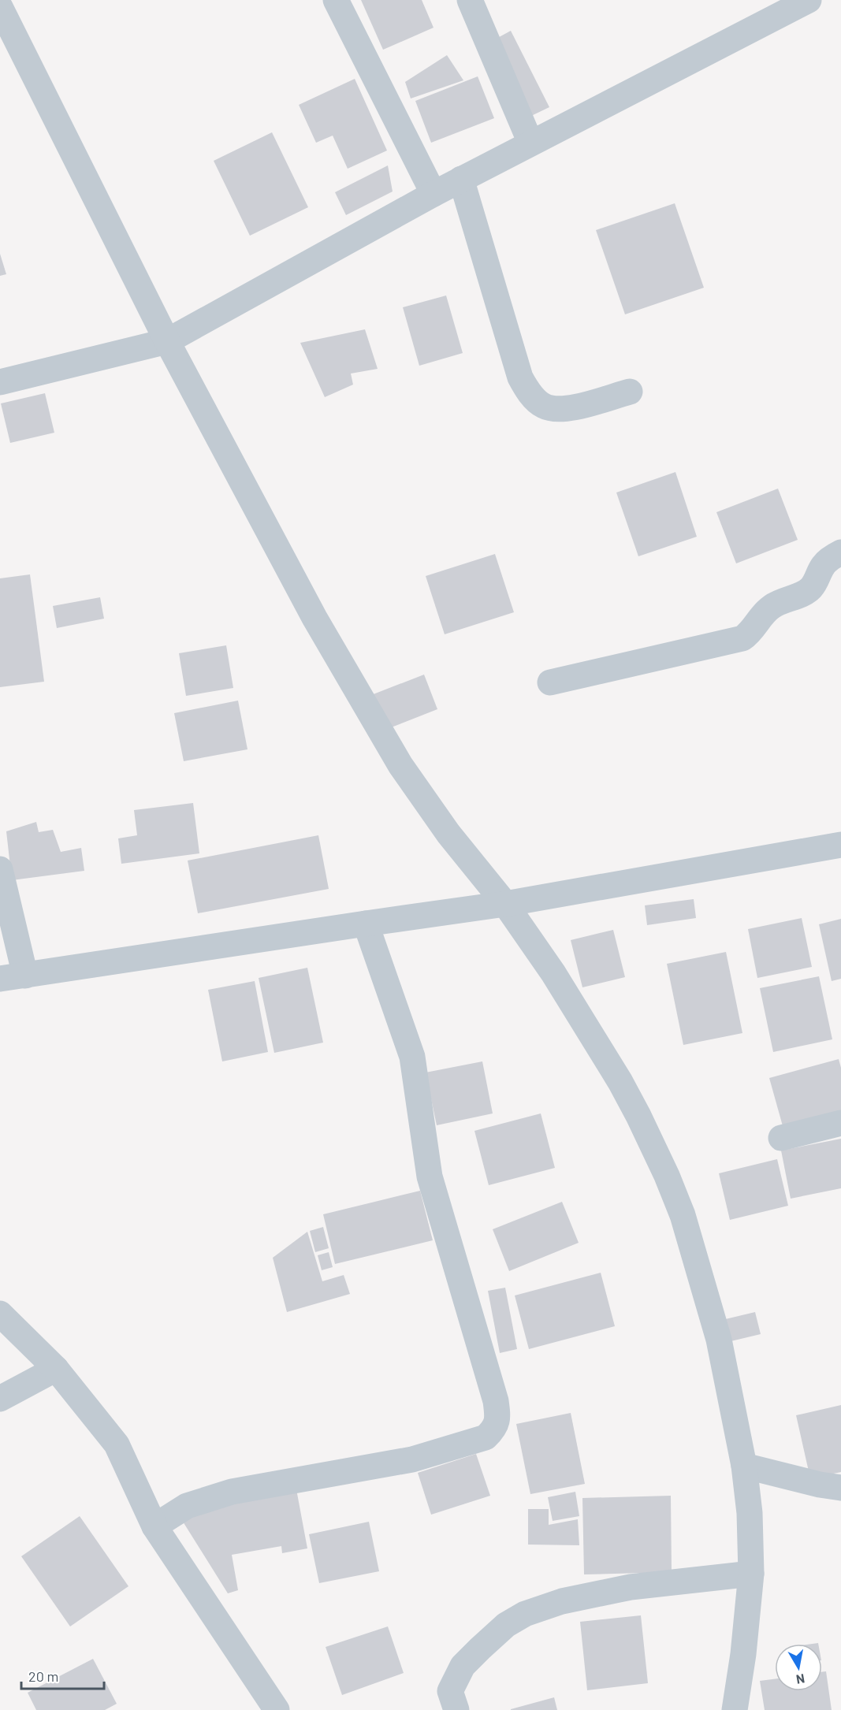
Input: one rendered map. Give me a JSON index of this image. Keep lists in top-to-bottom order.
{
  "scale_bar": "20 m",
  "north": "bottom"
}
